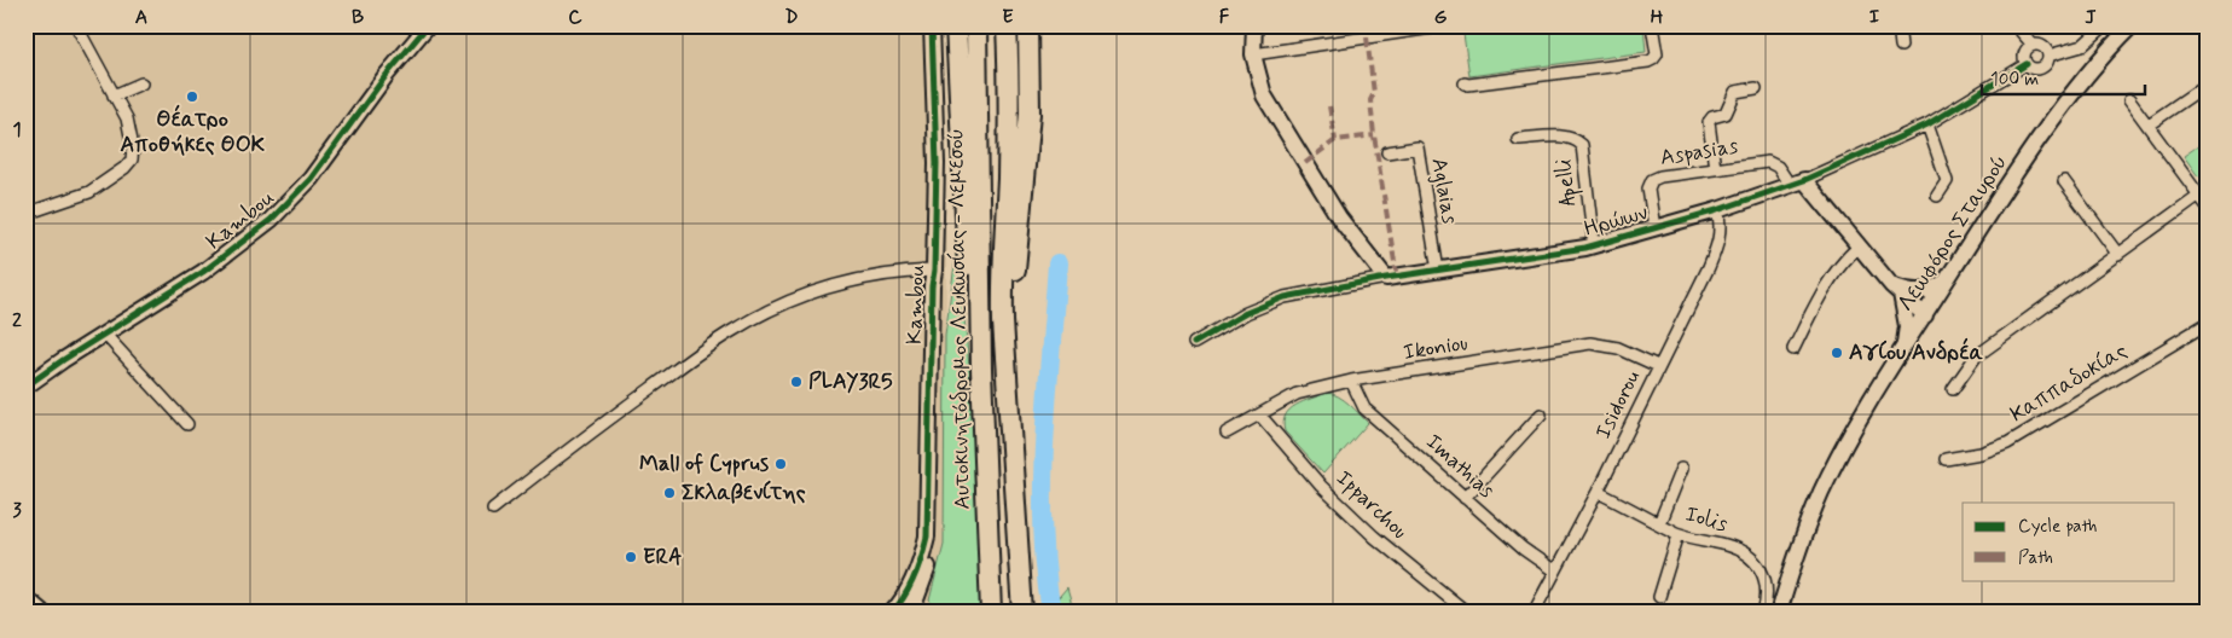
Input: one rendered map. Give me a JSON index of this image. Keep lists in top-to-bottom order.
{
  "streets": {
    "highway": ["Αυτοκινητόδρομος Λευκωσίας - Λεμεσού"],
    "street": [
      "Aspasias",
      "Apelli",
      "Aglaias",
      "Kambou",
      "Ηρώων",
      "Λεωφόρος Σταυρού",
      "Ikoniou",
      "Καππαδοκίας",
      "Isidorou",
      "Imathias",
      "Ipparchou",
      "Iolis"
    ]
  },
  "crossings": [
    ["Aspasias", "Ηρώων"],
    ["Apelli", "Ηρώων"],
    ["Aglaias", "Ηρώων"],
    ["Ηρώων", "Isidorou"],
    ["Ikoniou", "Isidorou"],
    ["Ikoniou", "Imathias"],
    ["Ikoniou", "Ipparchou"],
    ["Isidorou", "Imathias"],
    ["Isidorou", "Iolis"]
  ],
  "places": [
    "Θέατρο Αποθήκες ΘΟΚ",
    "Αγίου Ανδρέα",
    "PLAY3R5",
    "Mall of Cyprus",
    "Σκλαβενίτης",
    "ERA"
  ],
  "legend": ["Cycle path", "Path"],
  "scale_bar": "100 m",
  "grid": {
    "columns": [
      "A",
      "B",
      "C",
      "D",
      "E",
      "F",
      "G",
      "H",
      "I",
      "J"
    ],
    "rows": ["1", "2", "3"]
  }
}
